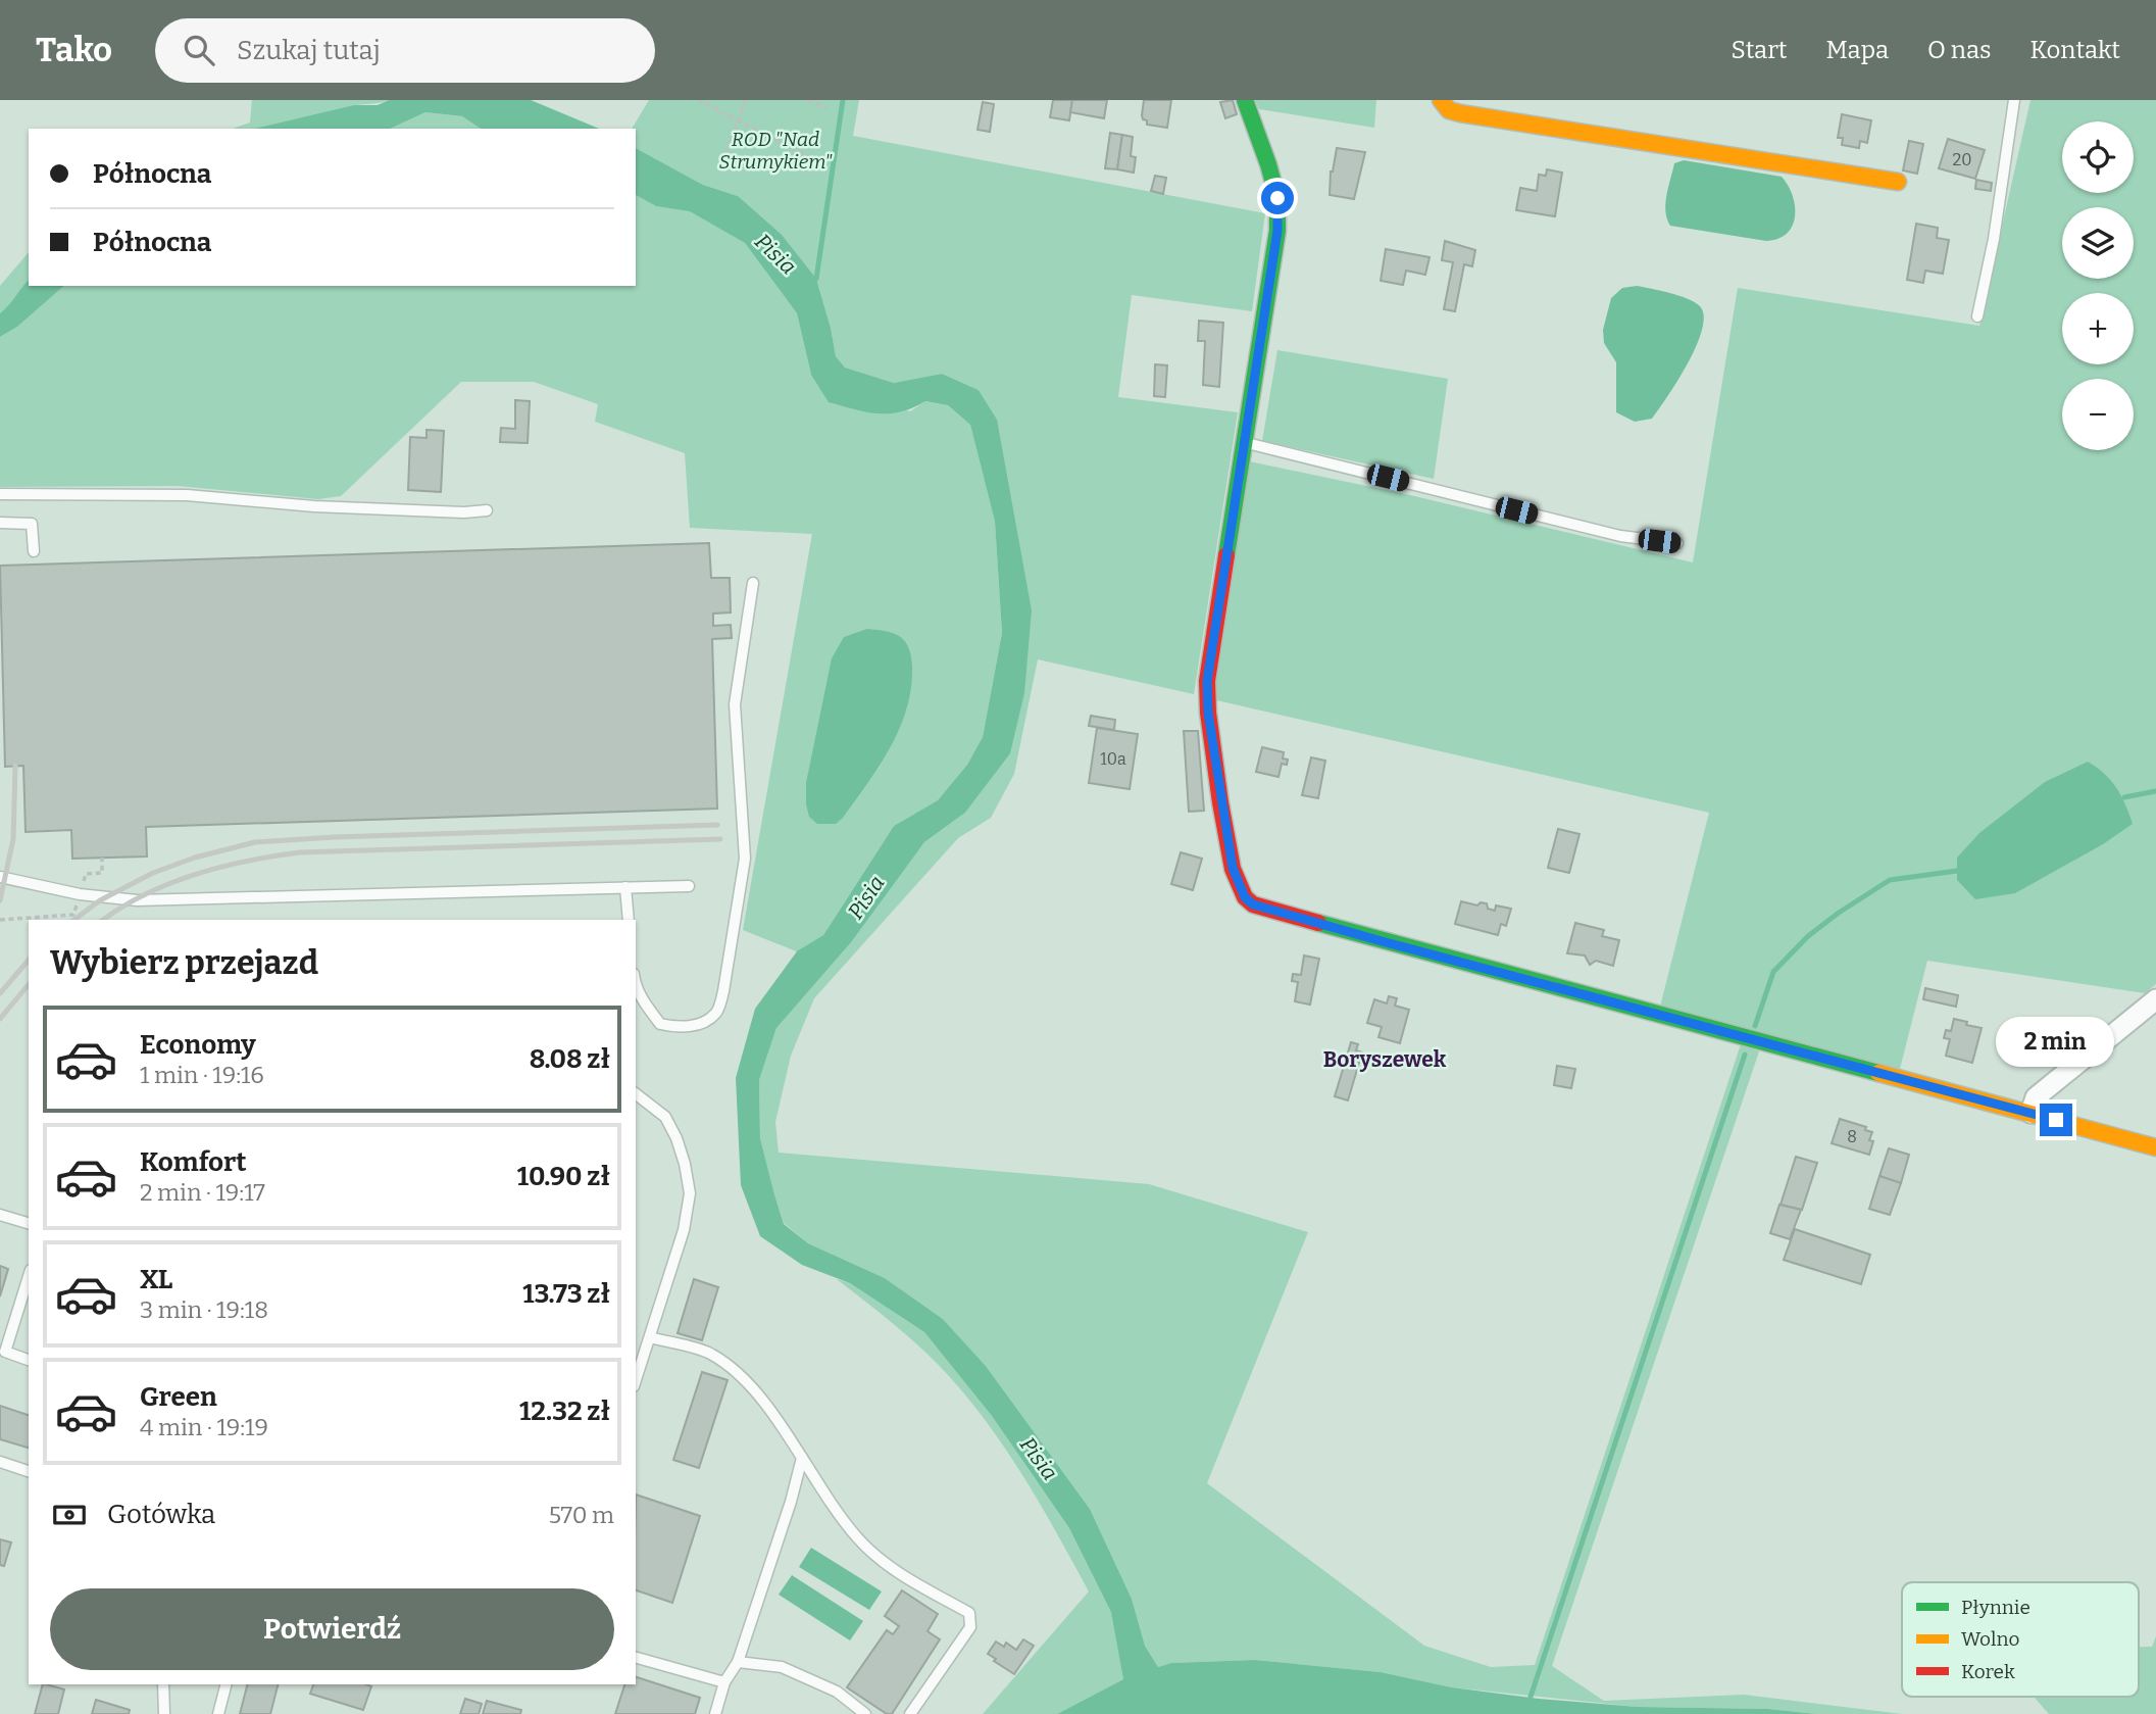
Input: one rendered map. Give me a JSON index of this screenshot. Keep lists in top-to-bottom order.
{
  "districts": ["Boryszewek"],
  "water": ["Pisia"],
  "parks": ["ROD \"Nad Strumykiem\""],
  "house_numbers": ["20", "10a", "8"],
  "legend": ["Płynnie", "Wolno", "Korek"],
  "page": {
    "header": "Tako",
    "search": "Szukaj tutaj",
    "nav": [
      "Start",
      "Mapa",
      "O nas",
      "Kontakt"
    ],
    "map_buttons": ["+", "−"],
    "banner": ["Północna", "Północna"],
    "heading": "Wybierz przejazd",
    "list": [
      {
        "name": "Economy",
        "note": "1 min · 19:16",
        "value": "8.08 zł"
      },
      {
        "name": "Komfort",
        "note": "2 min · 19:17",
        "value": "10.90 zł"
      },
      {
        "name": "XL",
        "note": "3 min · 19:18",
        "value": "13.73 zł"
      },
      {
        "name": "Green",
        "note": "4 min · 19:19",
        "value": "12.32 zł"
      }
    ],
    "bubble": "2 min",
    "pay": ["Gotówka", "570 m"],
    "buttons": "Potwierdź"
  }
}
